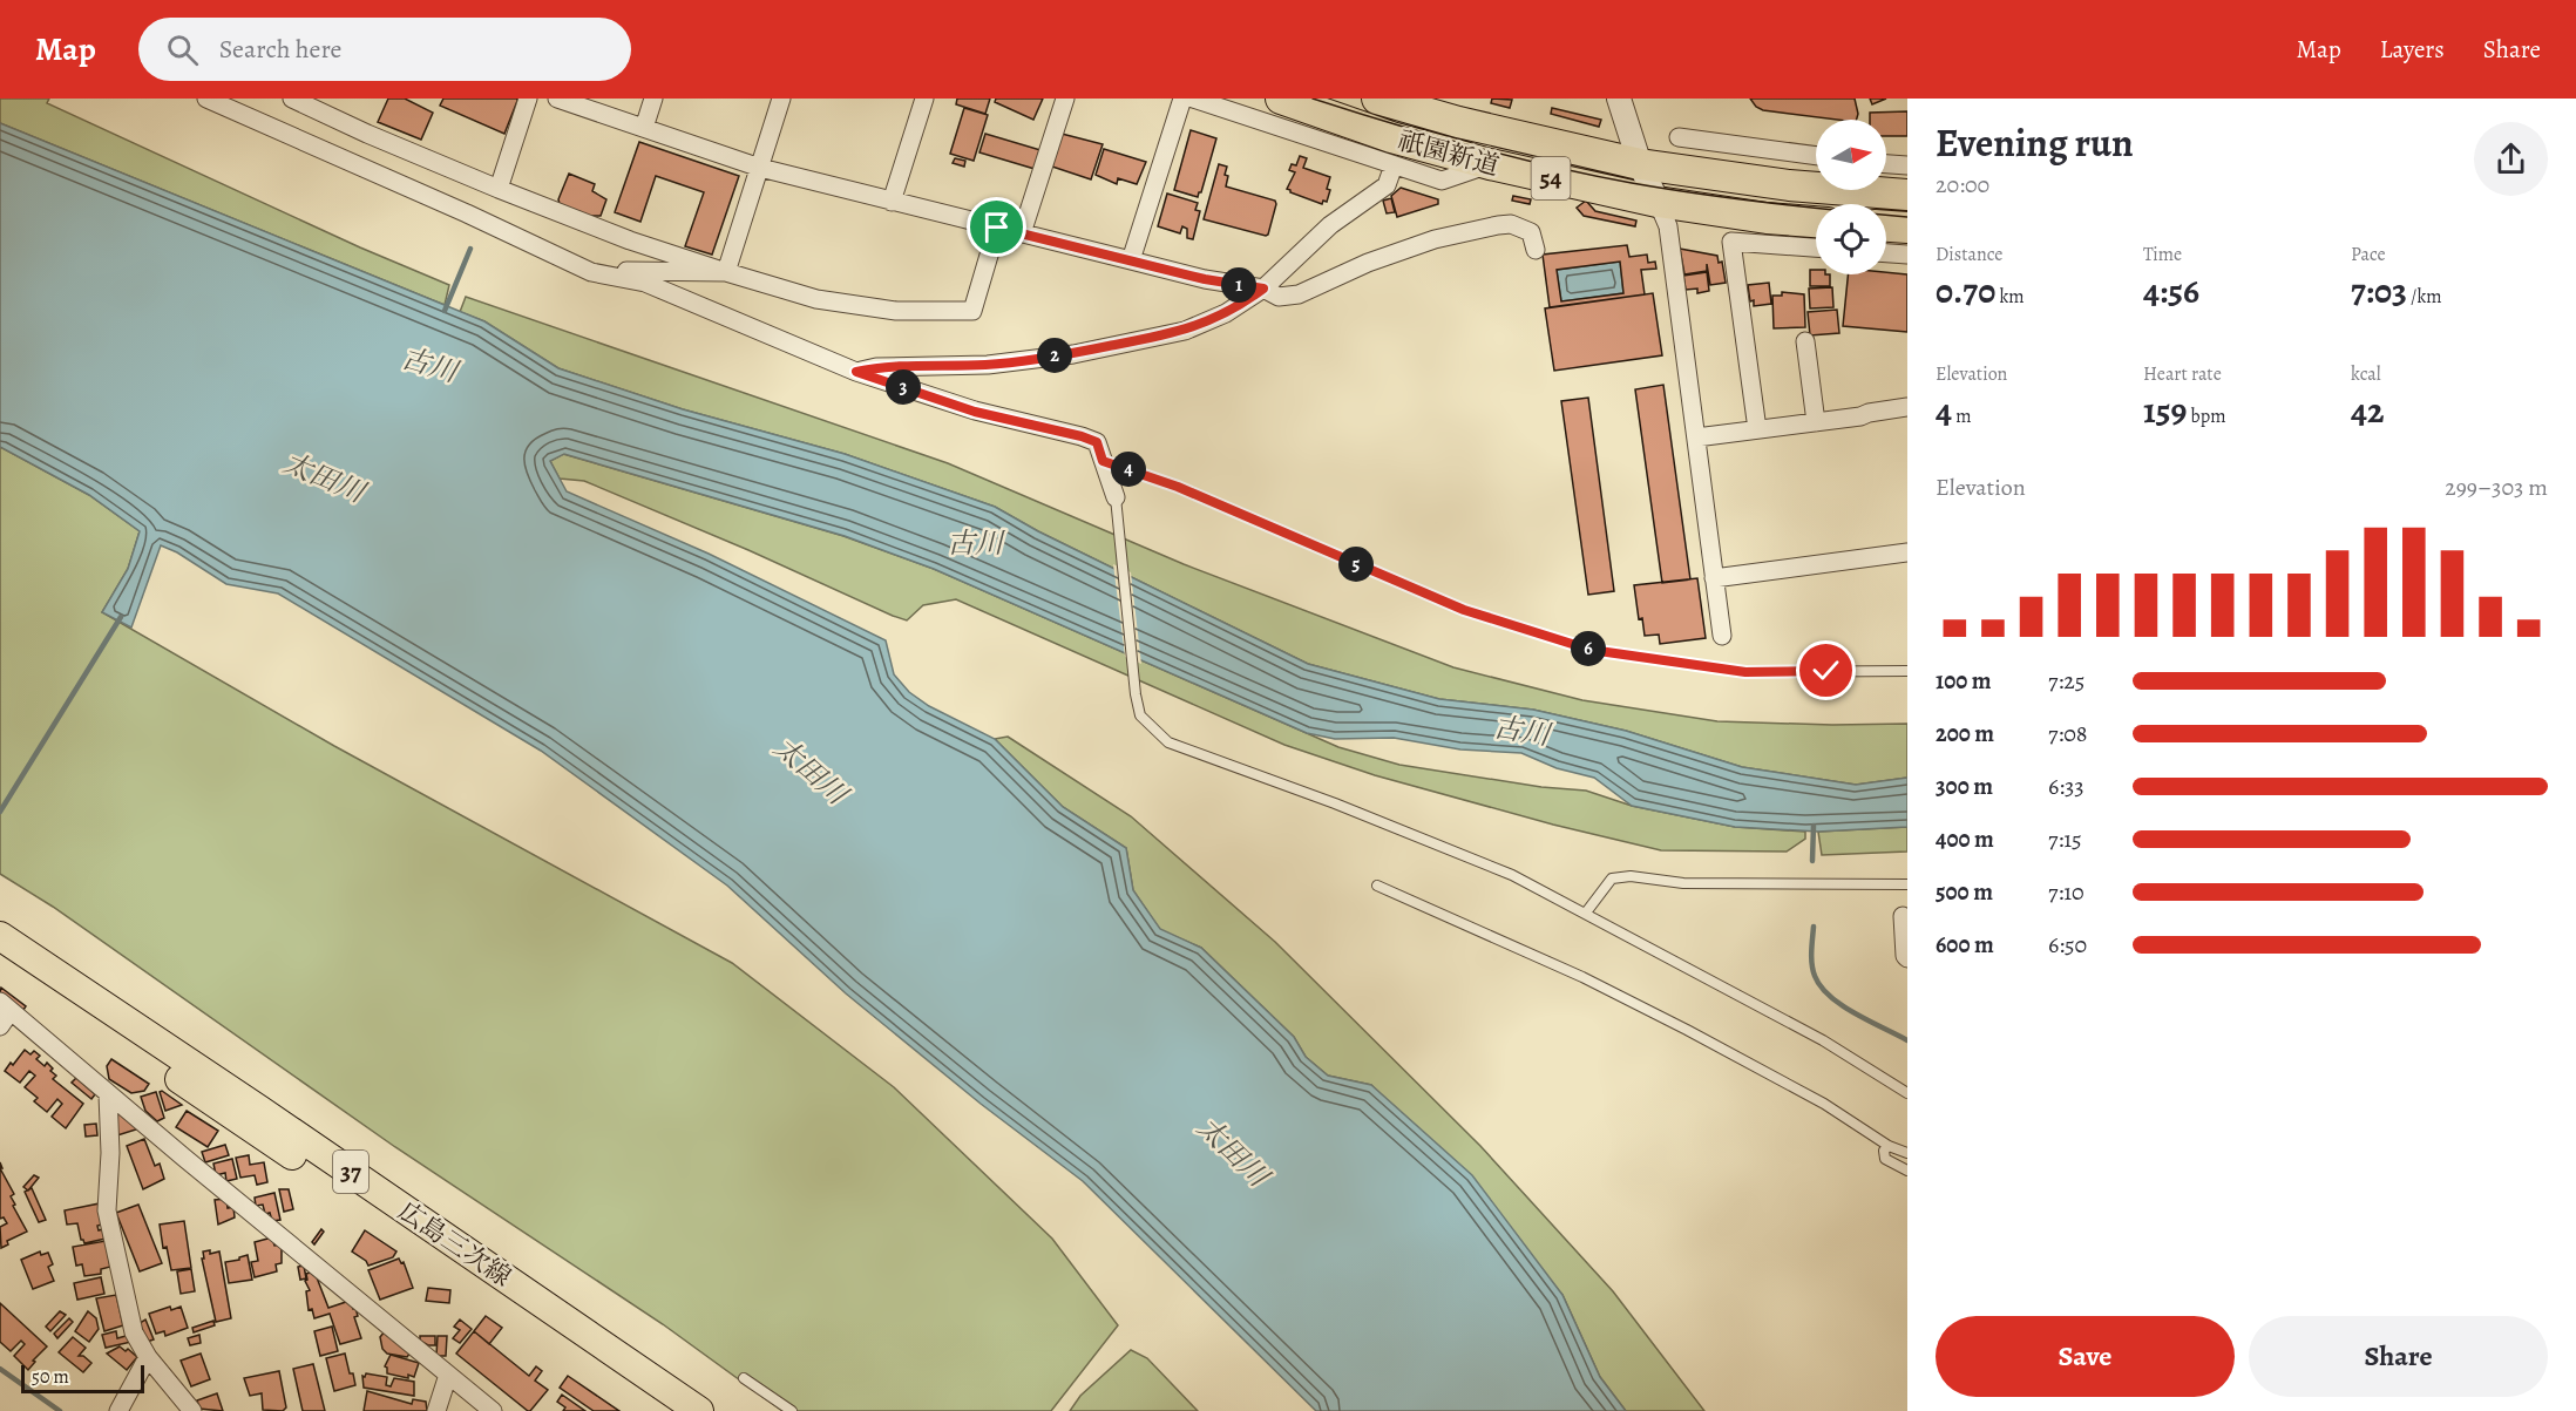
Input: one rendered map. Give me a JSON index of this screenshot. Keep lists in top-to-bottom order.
{
  "streets": {
    "highway": ["祇園新道", "54"],
    "main road": ["37", "広島三次線"]
  },
  "water": ["古川", "太田川"],
  "scale_bar": "50 m",
  "north": "right",
  "page": {
    "header": "Map",
    "search": "Search here",
    "nav": ["Map", "Layers", "Share"],
    "heading": ["Evening run", "20:00"],
    "stats": [
      ["Distance", "0.70 km"],
      ["Time", "4:56"],
      ["Pace", "7:03 /km"],
      ["Elevation", "4 m"],
      ["Heart rate", "159 bpm"],
      ["kcal", "42"]
    ],
    "pins": [
      "1",
      "2",
      "3",
      "4",
      "5",
      "6"
    ],
    "chart": ["Elevation", "299–303 m"],
    "list": [
      {
        "name": "100 m",
        "note": "7:25"
      },
      {
        "name": "200 m",
        "note": "7:08"
      },
      {
        "name": "300 m",
        "note": "6:33"
      },
      {
        "name": "400 m",
        "note": "7:15"
      },
      {
        "name": "500 m",
        "note": "7:10"
      },
      {
        "name": "600 m",
        "note": "6:50"
      }
    ],
    "buttons": ["Save", "Share"],
    "scale": "50 m"
  }
}
